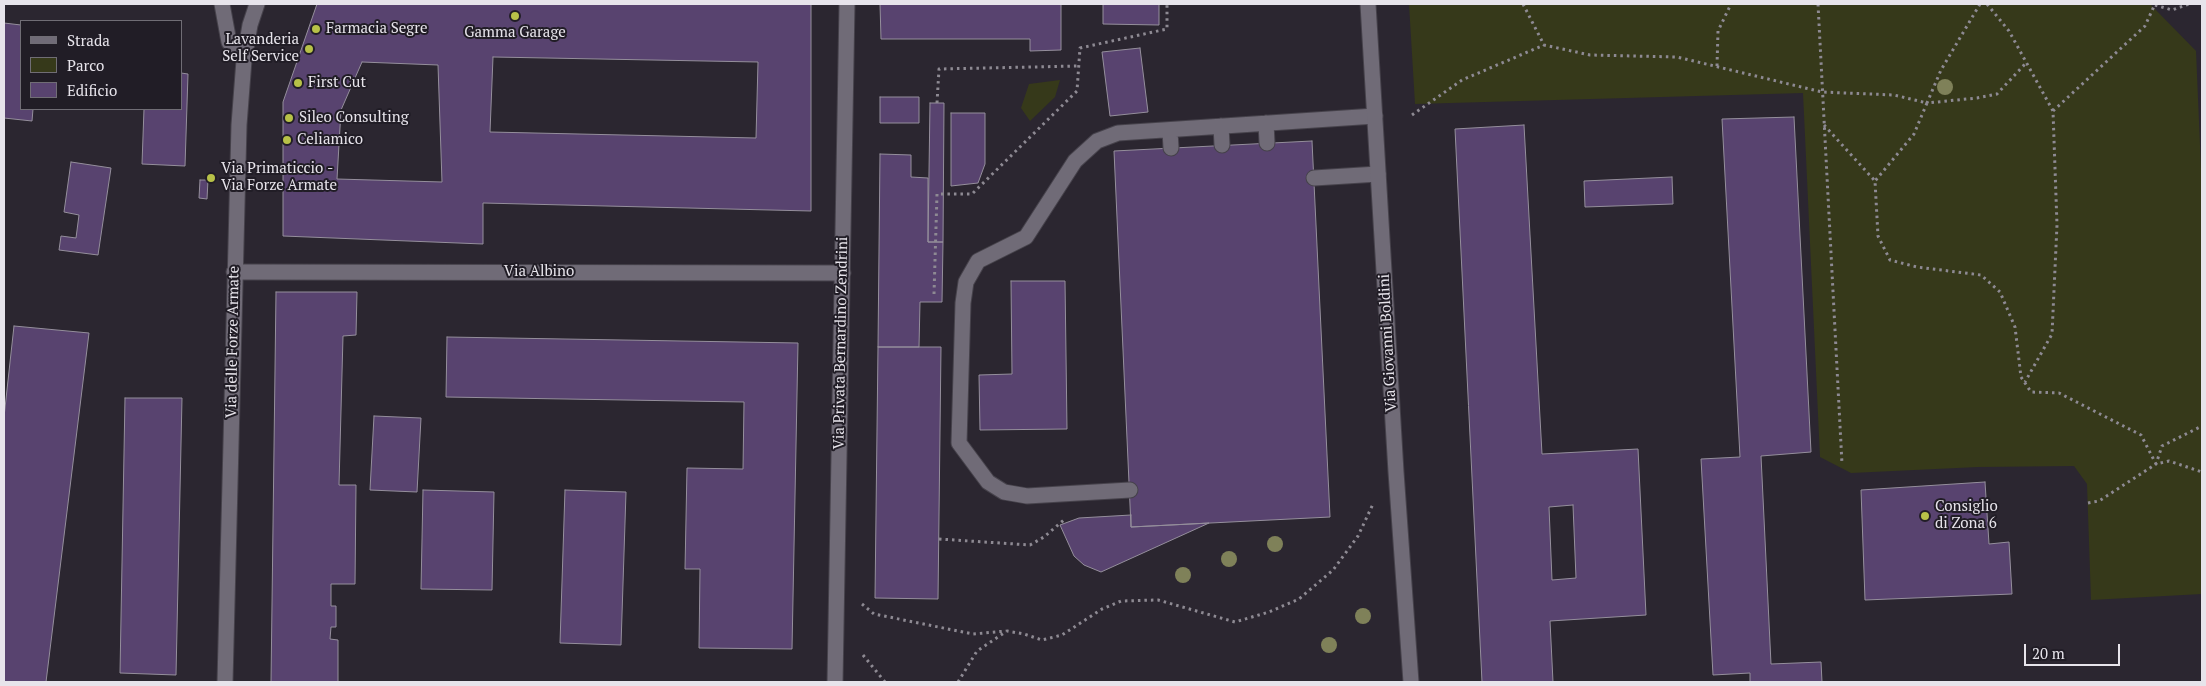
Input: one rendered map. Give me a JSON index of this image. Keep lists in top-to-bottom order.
{
  "streets": {
    "street": [
      "Via Albino",
      "Via delle Forze Armate",
      "Via Privata Bernardino Zendrini",
      "Via Giovanni Boldini"
    ]
  },
  "crossings": [
    ["Via Albino", "Via delle Forze Armate"],
    ["Via Albino", "Via Privata Bernardino Zendrini"]
  ],
  "places": [
    "Gamma Garage",
    "Farmacia Segre",
    "Lavanderia Self Service",
    "First Cut",
    "Sileo Consulting",
    "Celiamico",
    "Via Primaticcio - Via Forze Armate",
    "Consiglio di Zona 6"
  ],
  "legend": ["Strada", "Parco", "Edificio"],
  "scale_bar": "20 m"
}
